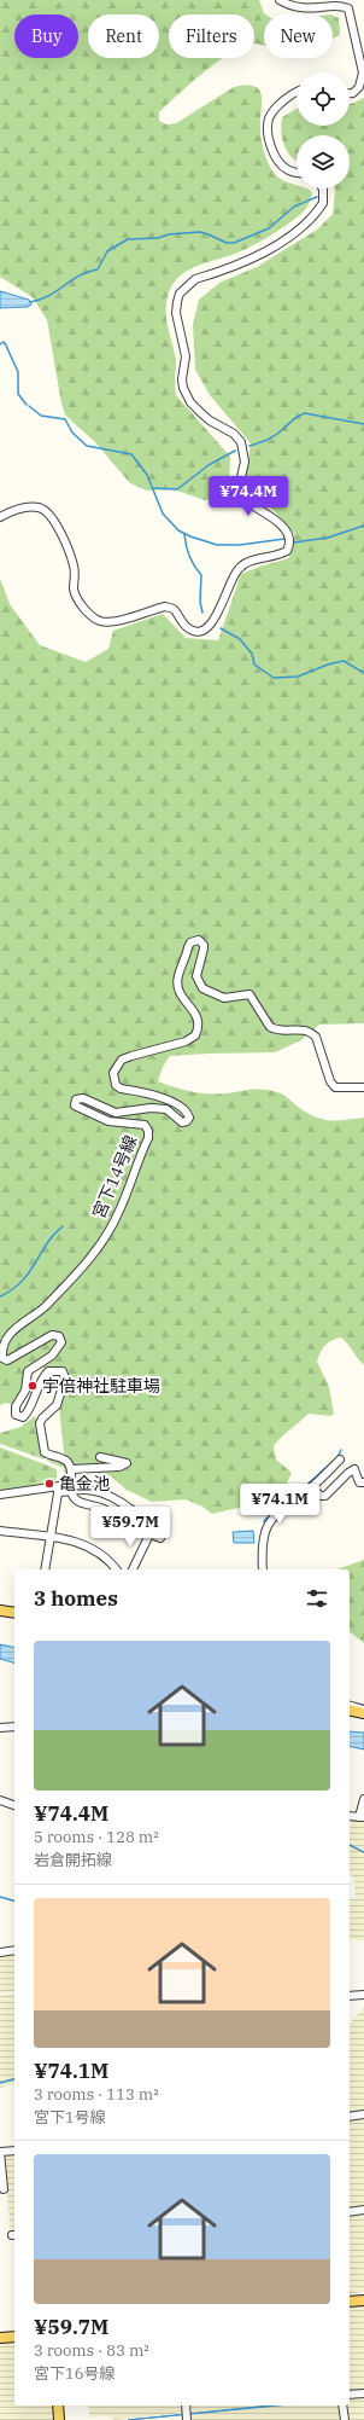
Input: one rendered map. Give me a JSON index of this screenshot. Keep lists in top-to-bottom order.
{
  "streets": {
    "street": ["宮下14号線"]
  },
  "places": ["宇倍神社駐車場", "亀金池"],
  "page": {
    "chip": [
      "Buy",
      "Rent",
      "Filters",
      "New"
    ],
    "price": ["¥74.4M", "¥74.1M", "¥59.7M"],
    "heading": "3 homes",
    "list": [
      {
        "name": "¥74.4M",
        "note": "5 rooms · 128 m² · 岩倉開拓線"
      },
      {
        "name": "¥74.1M",
        "note": "3 rooms · 113 m² · 宮下1号線"
      },
      {
        "name": "¥59.7M",
        "note": "3 rooms · 83 m² · 宮下16号線"
      }
    ]
  }
}
